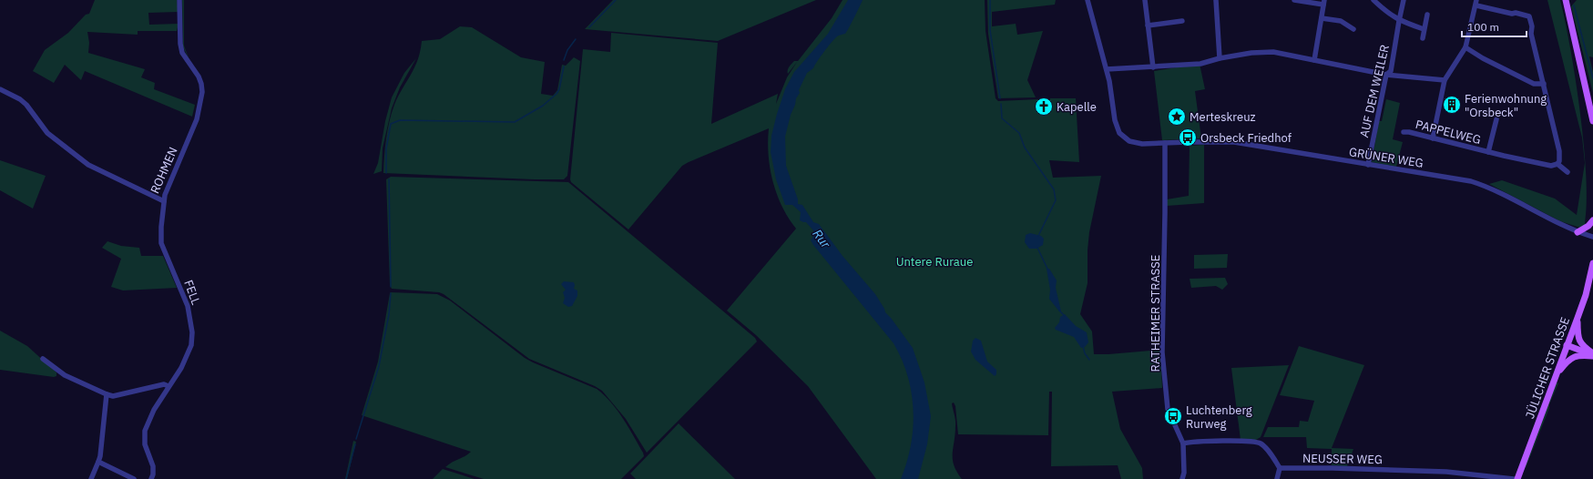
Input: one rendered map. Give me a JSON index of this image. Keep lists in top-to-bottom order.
{
  "streets": {
    "main road": ["JÜLICHER STRASSE"],
    "street": [
      "AUF DEM WEILER",
      "PAPPELWEG",
      "GRÜNER WEG",
      "ROHMEN",
      "FELL",
      "RATHEIMER STRASSE",
      "NEUSSER WEG"
    ]
  },
  "crossings": [
    ["AUF DEM WEILER", "GRÜNER WEG"],
    ["GRÜNER WEG", "RATHEIMER STRASSE"],
    ["ROHMEN", "FELL"]
  ],
  "water": ["Rur"],
  "parks": ["Untere Ruraue"],
  "places": {
    "building": ["Ferienwohnung \"Orsbeck\""],
    "church": ["Kapelle"],
    "place": ["Merteskreuz"],
    "bus stop": ["Orsbeck Friedhof", "Luchtenberg Rurweg"]
  },
  "scale_bar": "100 m"
}
